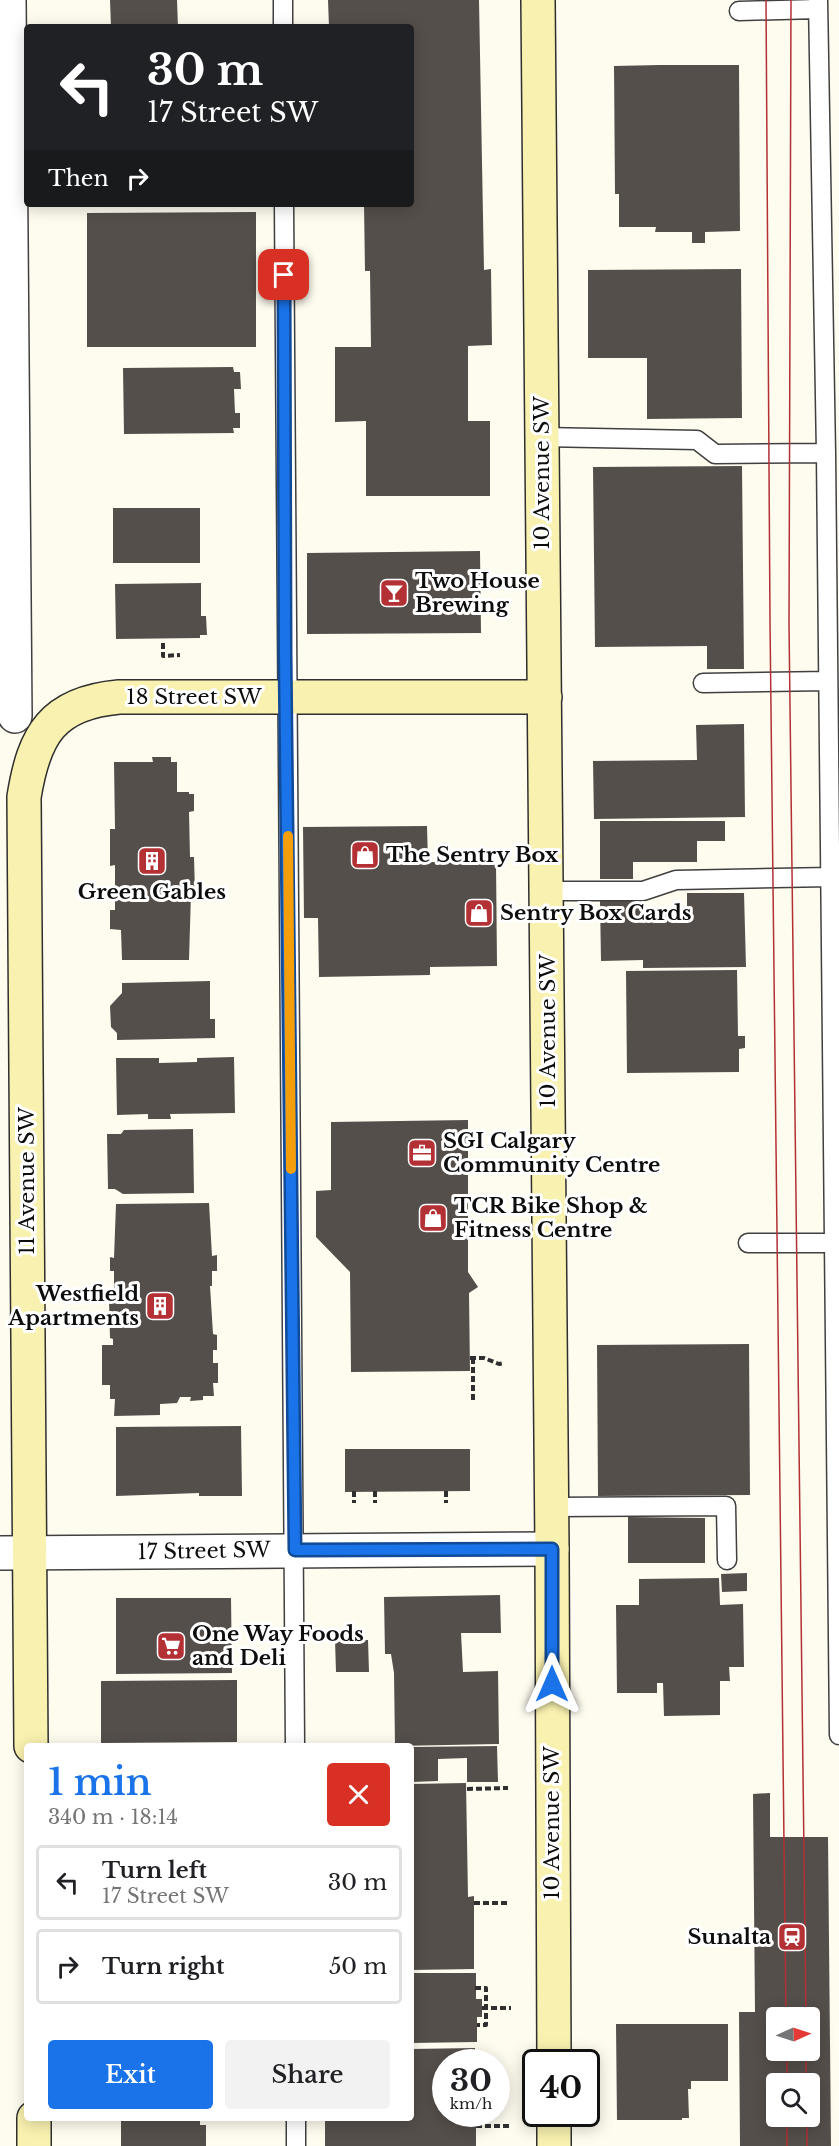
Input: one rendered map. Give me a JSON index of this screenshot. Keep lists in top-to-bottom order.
{
  "streets": {
    "main road": ["10 Avenue SW", "18 Street SW", "11 Avenue SW"],
    "street": ["17 Street SW"]
  },
  "crossings": [
    ["10 Avenue SW", "18 Street SW"],
    ["10 Avenue SW", "17 Street SW"],
    ["18 Street SW", "11 Avenue SW"],
    ["11 Avenue SW", "17 Street SW"]
  ],
  "places": {
    "bar": ["Two House Brewing"],
    "shop": ["The Sentry Box", "Sentry Box Cards", "TCR Bike Shop & Fitness Centre"],
    "building": ["Green Gables", "Westfield Apartments"],
    "office": ["SGI Calgary Community Centre"],
    "supermarket": ["One Way Foods and Deli"],
    "station": ["Sunalta"]
  },
  "north": "right",
  "page": {
    "turn": ["30 m", "17 Street SW"],
    "then": "Then",
    "heading": ["1 min", "340 m · 18:14"],
    "list": [
      {
        "name": "Turn left",
        "note": "17 Street SW",
        "value": "30 m"
      },
      {
        "name": "Turn right",
        "value": "50 m"
      }
    ],
    "buttons": ["Exit", "Share"],
    "speed": "30 km/h",
    "limit": "40"
  }
}
